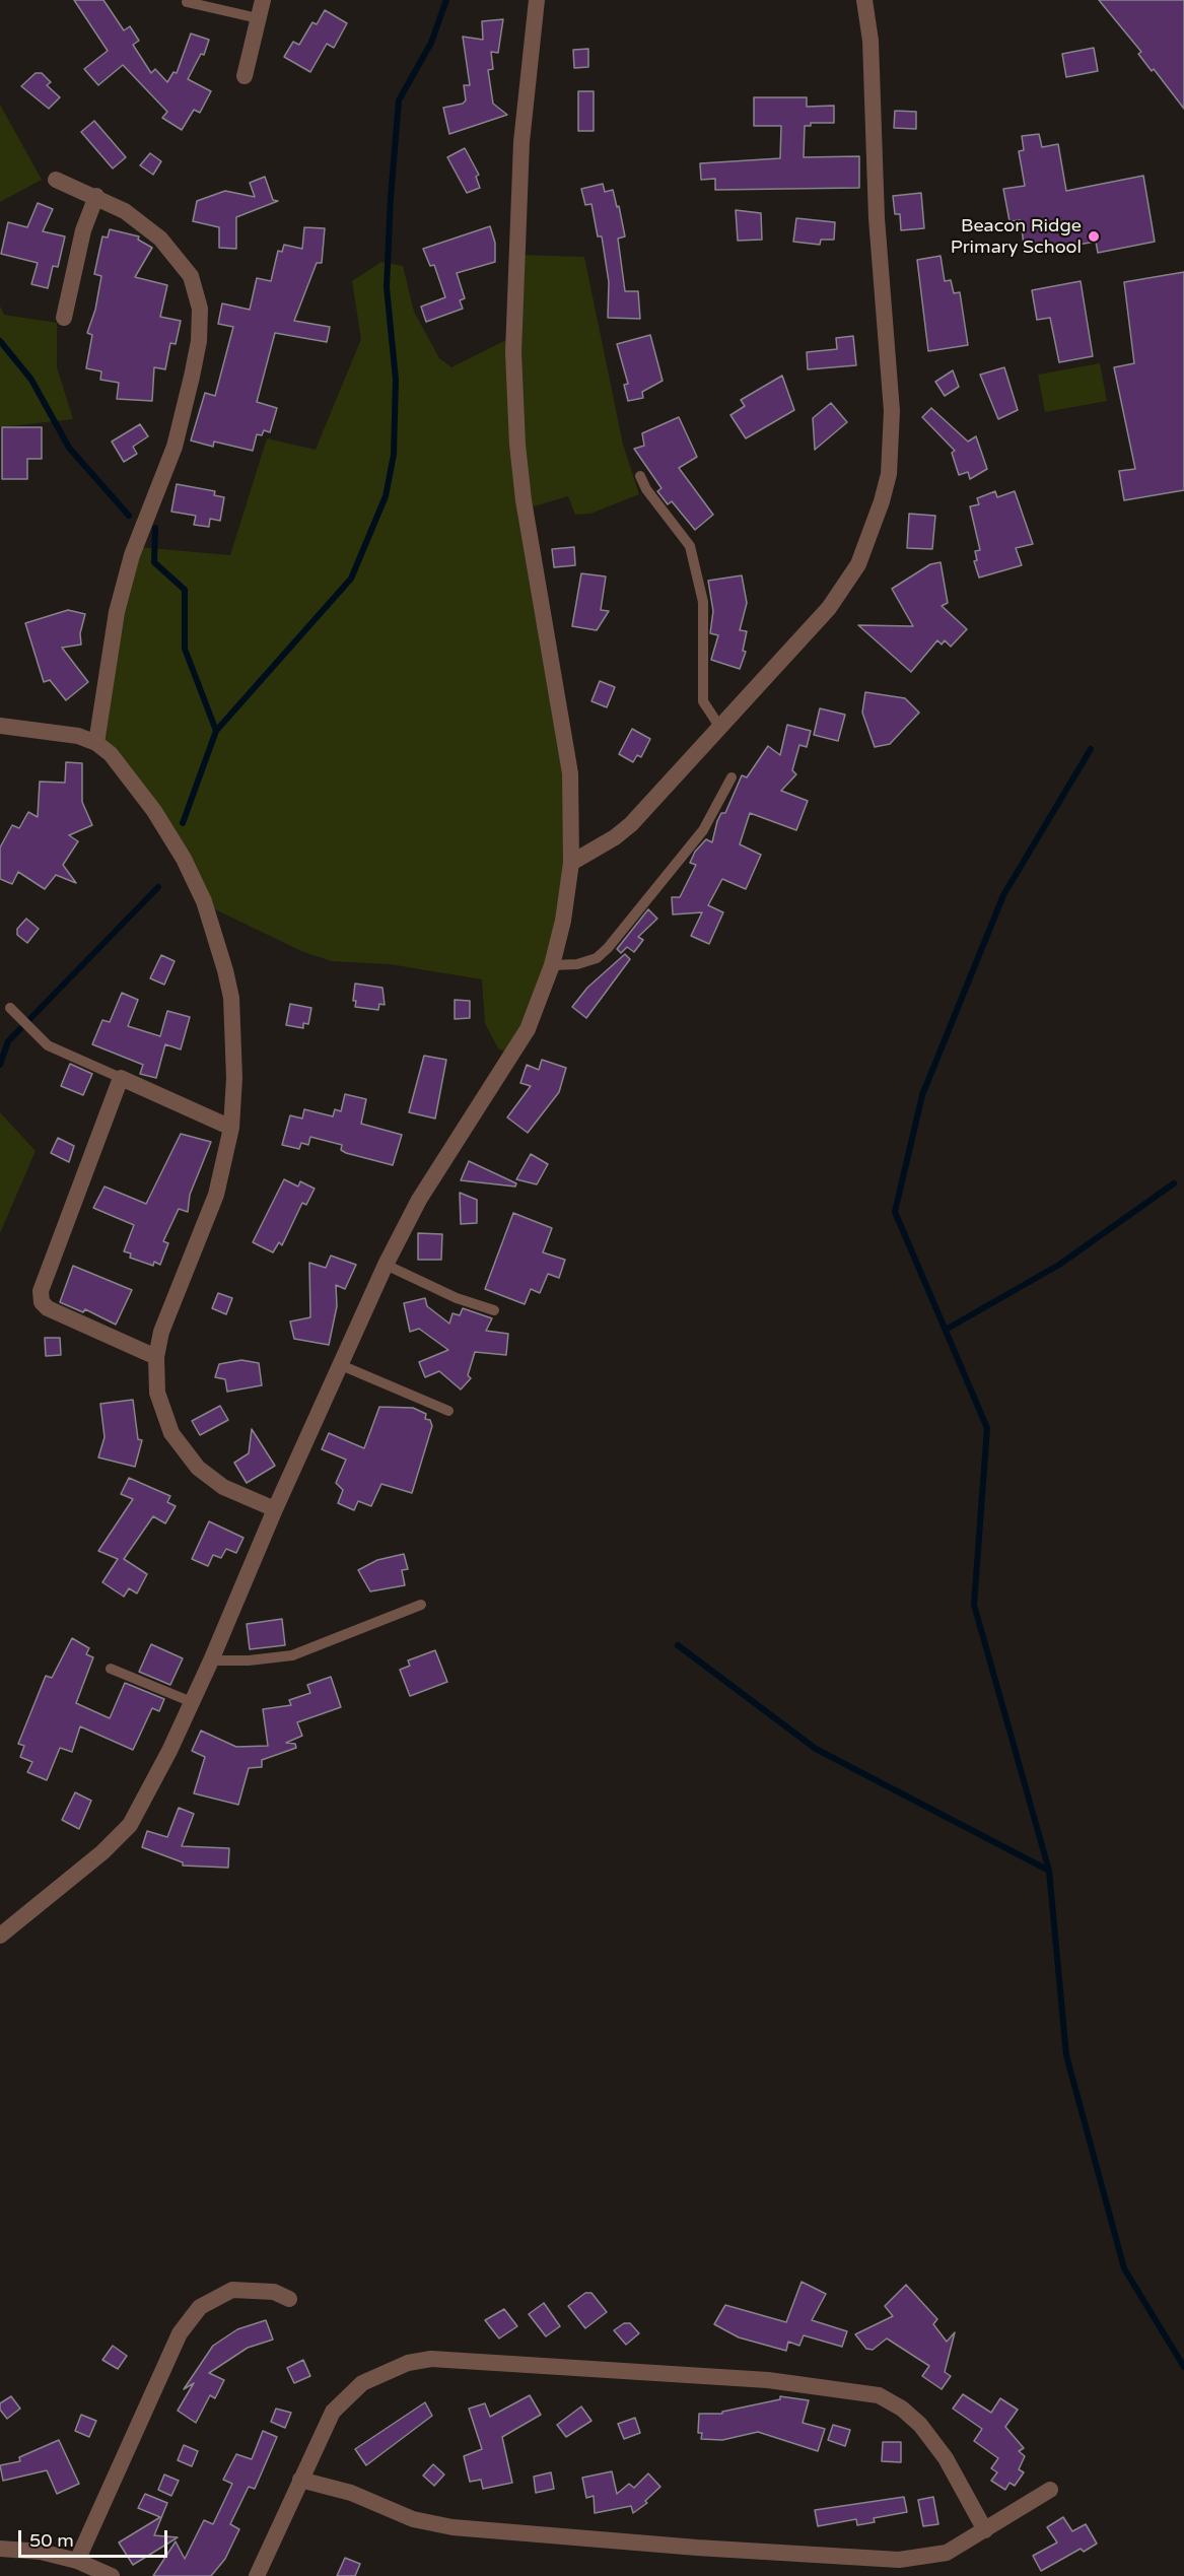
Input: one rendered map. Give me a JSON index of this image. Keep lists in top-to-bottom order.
{
  "places": ["Beacon Ridge Primary School"],
  "scale_bar": "50 m"
}
